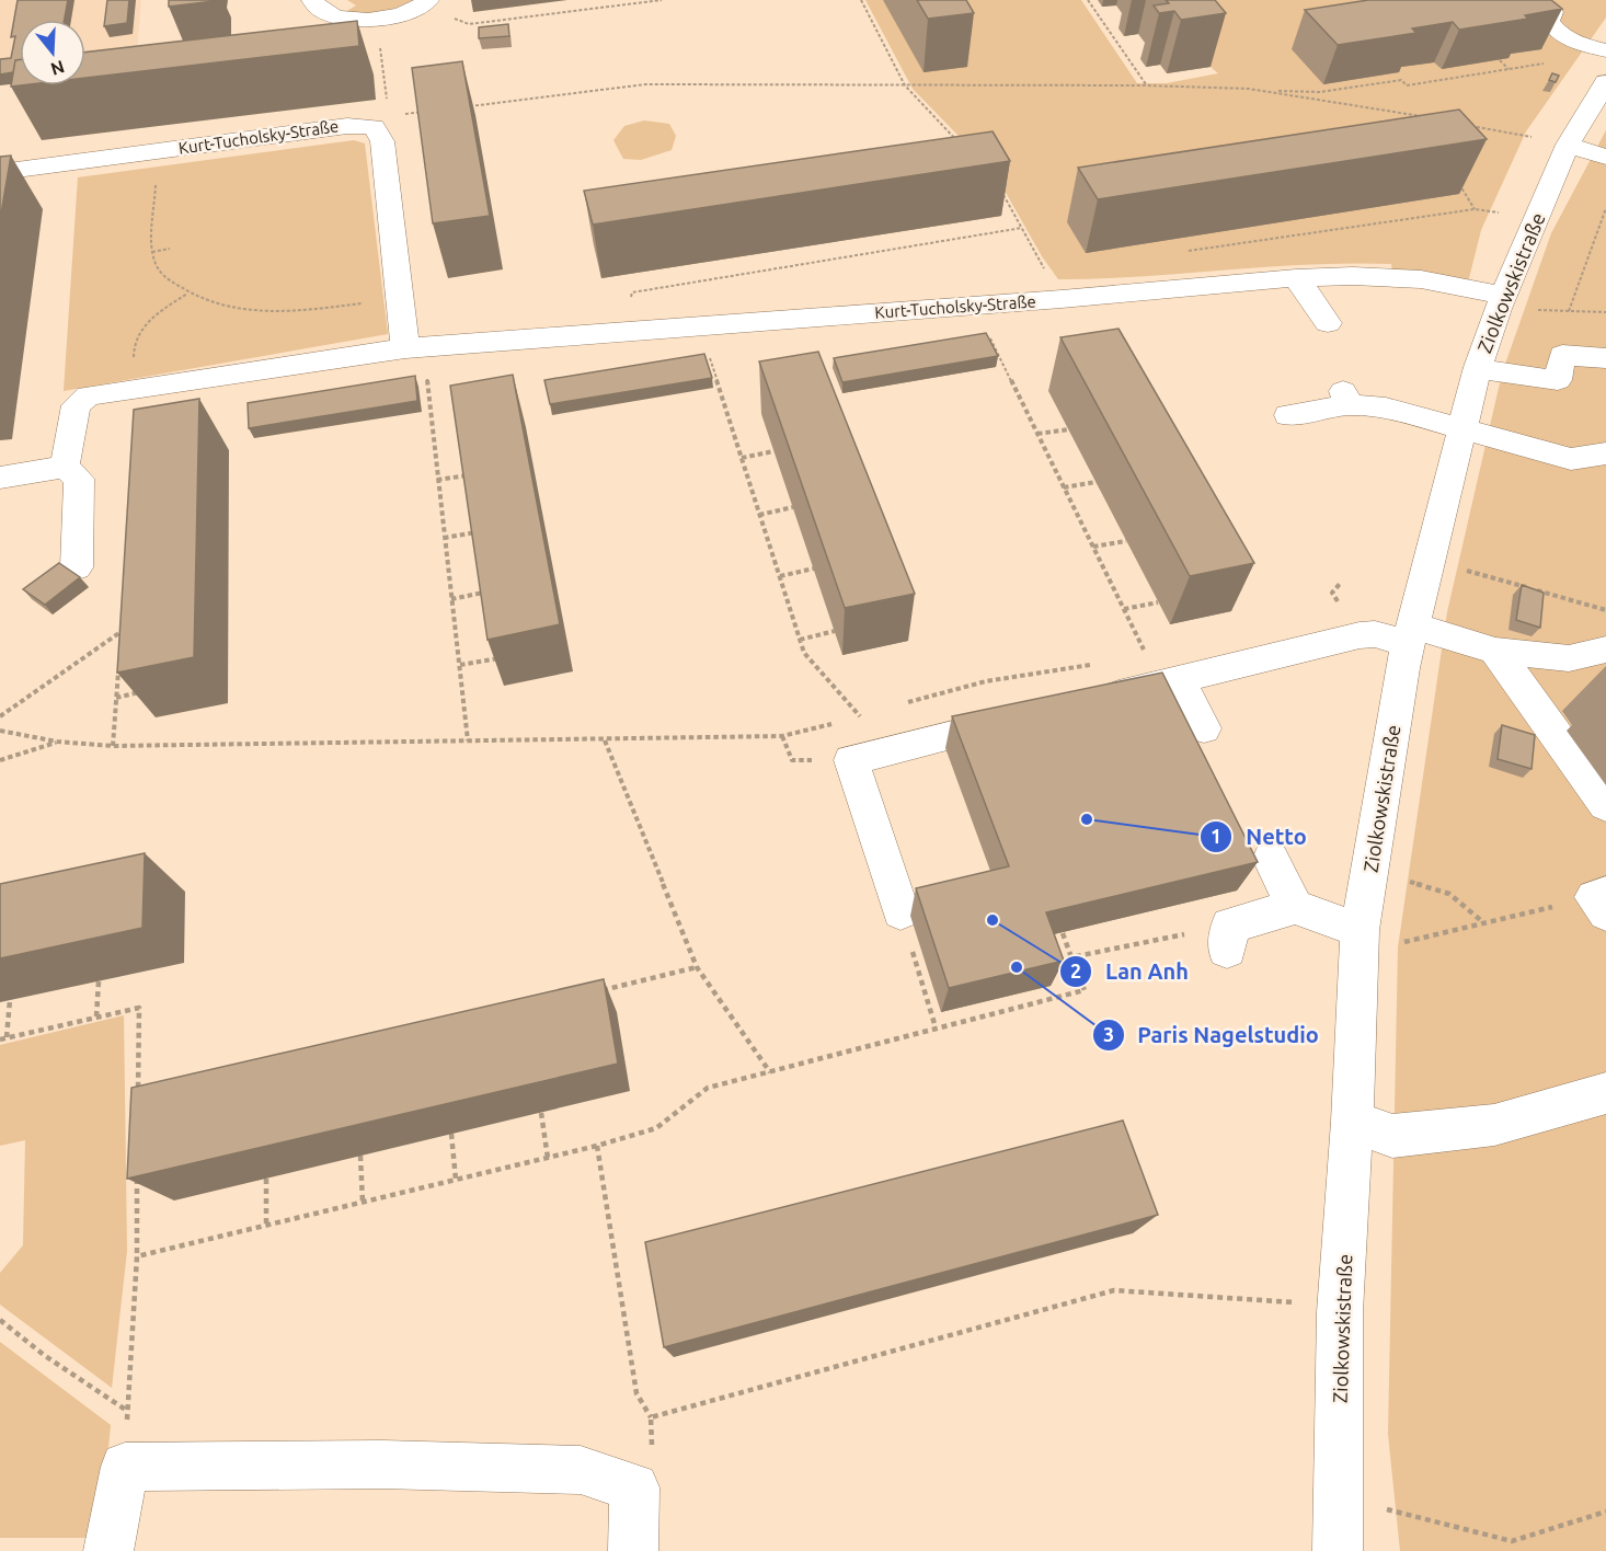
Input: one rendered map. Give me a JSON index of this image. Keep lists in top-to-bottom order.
{
  "streets": {
    "street": ["Kurt-Tucholsky-Straße", "Ziolkowskistraße"]
  },
  "crossings": [
    ["Kurt-Tucholsky-Straße", "Ziolkowskistraße"]
  ],
  "places": ["Netto", "Lan Anh", "Paris Nagelstudio"],
  "north": "bottom"
}
